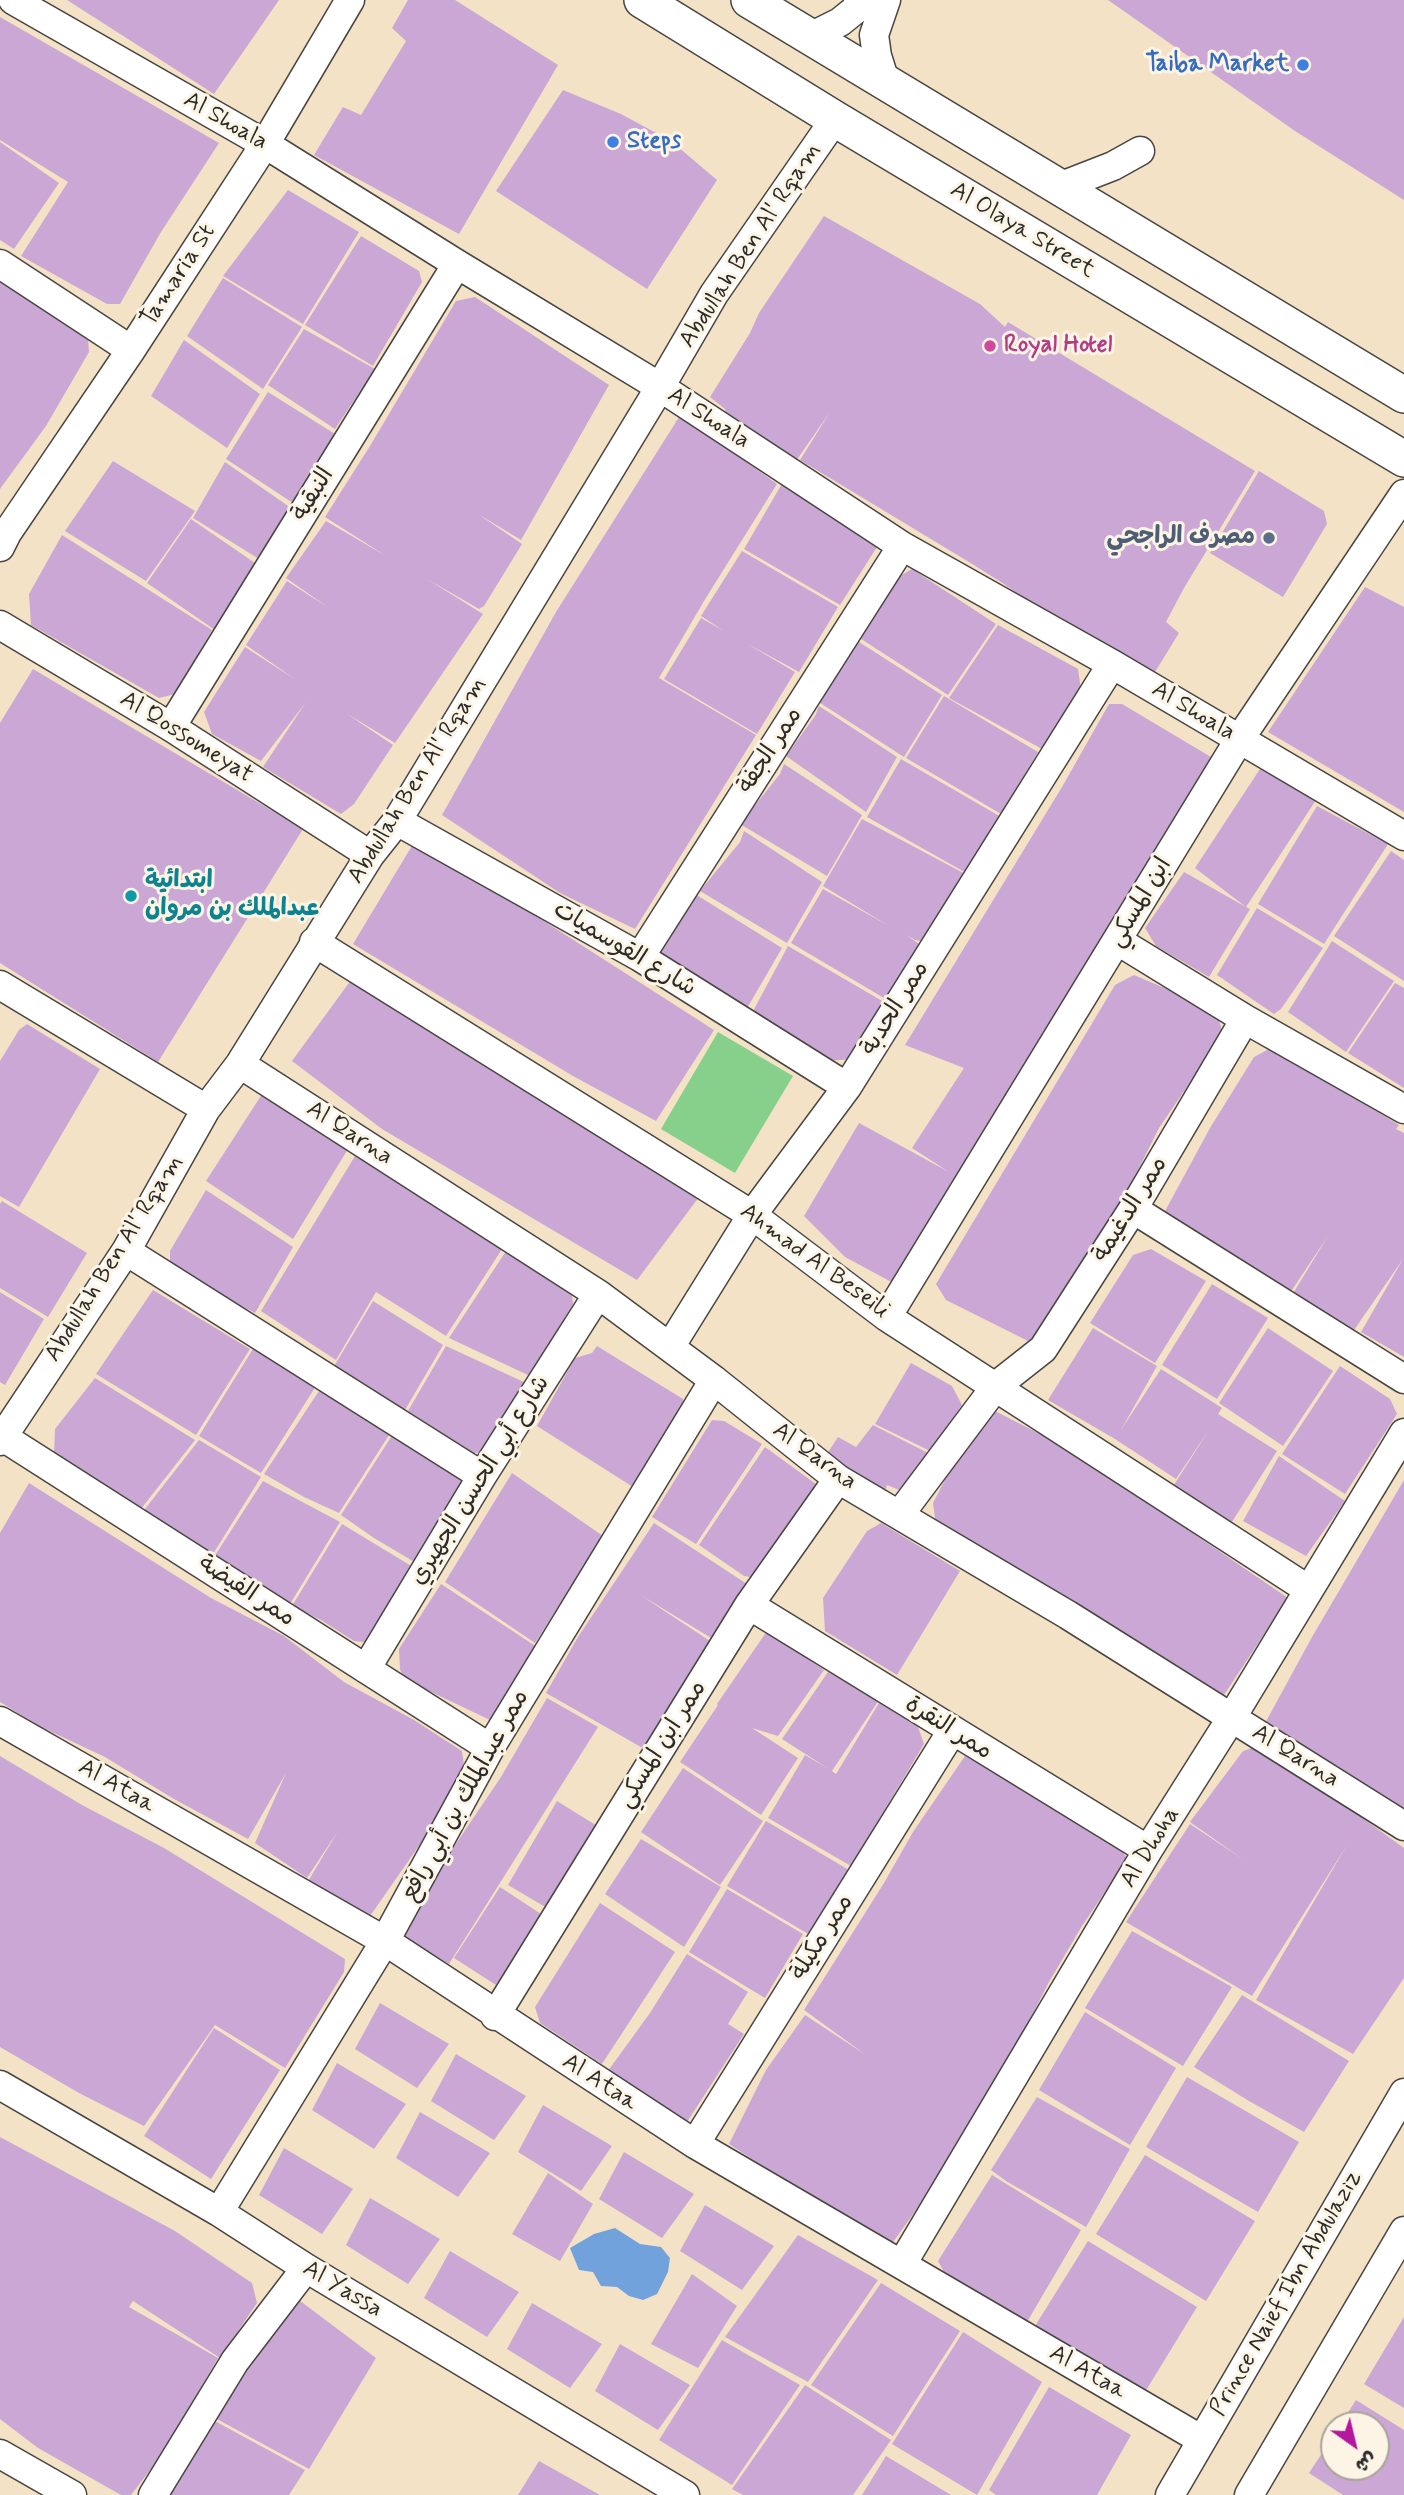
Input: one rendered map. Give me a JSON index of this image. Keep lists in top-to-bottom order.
{
  "streets": {
    "main road": ["Al Olaya Street"],
    "street": [
      "Al Shoala",
      "Abdullah Ben Al' Rqam",
      "Tamaria St",
      "النبقية",
      "Al Qossomeyat",
      "ممر الجفة",
      "ابن المسكي",
      "شارع القوسميات",
      "ممر الحدبة",
      "Al Qarna",
      "ممر الدغيمة",
      "Ahmad Al Beseili",
      "شارع أبي الحسن الجهيري",
      "ممر الفيضة",
      "ممر النقرة",
      "ممر ابن المسكي",
      "Al Ataa",
      "ممر عبدالملك بن أبي رافع",
      "Al Dhoha",
      "ممر مكيلة",
      "Al Yassa",
      "Prince Naief Ibn Abdulaziz"
    ]
  },
  "crossings": [
    ["Al Shoala", "Abdullah Ben Al' Rqam"],
    ["Al Shoala", "Tamaria St"],
    ["Al Shoala", "النبقية"],
    ["Al Shoala", "ممر الجفة"],
    ["Al Shoala", "ابن المسكي"],
    ["Al Shoala", "ممر الحدبة"],
    ["Al Olaya Street", "Abdullah Ben Al' Rqam"],
    ["Abdullah Ben Al' Rqam", "Al Qossomeyat"],
    ["Abdullah Ben Al' Rqam", "شارع القوسميات"],
    ["Abdullah Ben Al' Rqam", "Al Qarna"],
    ["Abdullah Ben Al' Rqam", "Ahmad Al Beseili"],
    ["Abdullah Ben Al' Rqam", "ممر الفيضة"],
    ["النبقية", "Al Qossomeyat"],
    ["ممر الجفة", "شارع القوسميات"],
    ["ابن المسكي", "Ahmad Al Beseili"],
    ["شارع القوسميات", "ممر الحدبة"],
    ["ممر الحدبة", "Al Qarna"],
    ["ممر الحدبة", "Ahmad Al Beseili"],
    ["Al Qarna", "ممر الدغيمة"],
    ["Al Qarna", "شارع أبي الحسن الجهيري"],
    ["Al Qarna", "ممر ابن المسكي"],
    ["Al Qarna", "ممر عبدالملك بن أبي رافع"],
    ["Al Qarna", "Al Dhoha"],
    ["ممر الدغيمة", "Ahmad Al Beseili"],
    ["Ahmad Al Beseili", "Al Dhoha"],
    ["شارع أبي الحسن الجهيري", "ممر الفيضة"],
    ["ممر الفيضة", "ممر عبدالملك بن أبي رافع"],
    ["ممر النقرة", "ممر ابن المسكي"],
    ["ممر النقرة", "Al Dhoha"],
    ["ممر النقرة", "ممر مكيلة"],
    ["ممر ابن المسكي", "Al Ataa"],
    ["Al Ataa", "ممر عبدالملك بن أبي رافع"],
    ["Al Ataa", "Al Dhoha"],
    ["Al Ataa", "ممر مكيلة"],
    ["Al Ataa", "Prince Naief Ibn Abdulaziz"],
    ["ممر عبدالملك بن أبي رافع", "Al Yassa"]
  ],
  "places": [
    "Taiba Market",
    "Steps",
    "Royal Hotel",
    "مصرف الراجحي",
    "ابتدائية عبدالملك بن مروان"
  ],
  "north": "bottom right"
}
